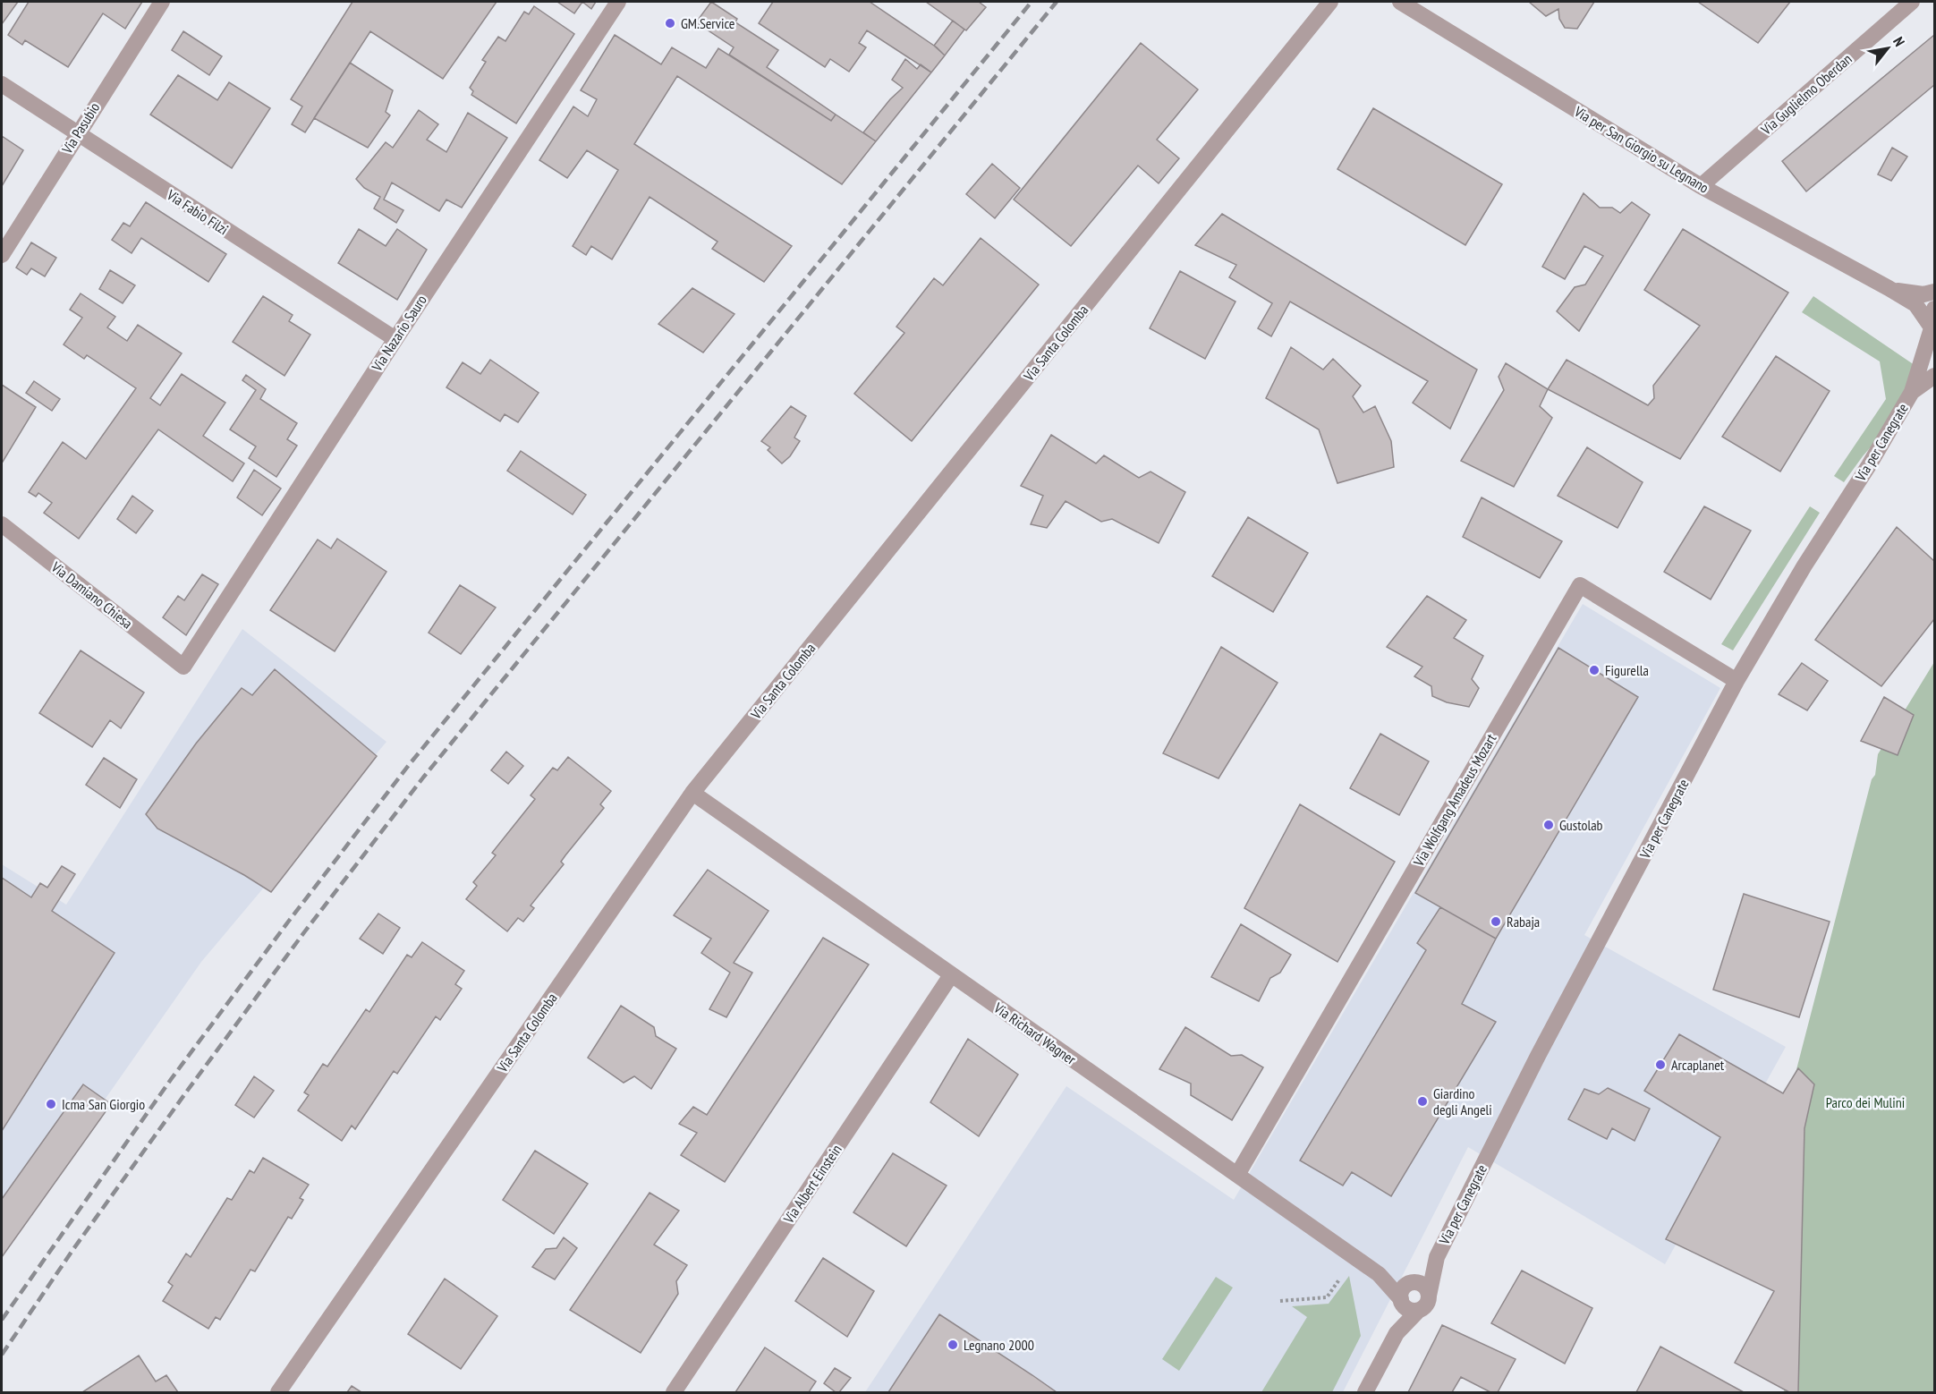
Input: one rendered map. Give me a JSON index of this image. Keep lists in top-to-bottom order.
{
  "streets": {
    "street": [
      "Via Guglielmo Oberdan",
      "Via Pasubio",
      "Via per San Giorgio su Legnano",
      "Via Fabio Filzi",
      "Via Nazario Sauro",
      "Via Santa Colomba",
      "Via per Canegrate",
      "Via Damiano Chiesa",
      "Via Wolfgang Amadeus Mozart",
      "Via Richard Wagner",
      "Via Albert Einstein"
    ]
  },
  "crossings": [
    ["Via Guglielmo Oberdan", "Via per San Giorgio su Legnano"],
    ["Via Pasubio", "Via Fabio Filzi"],
    ["Via Fabio Filzi", "Via Nazario Sauro"],
    ["Via Nazario Sauro", "Via Damiano Chiesa"],
    ["Via Santa Colomba", "Via Richard Wagner"],
    ["Via per Canegrate", "Via Wolfgang Amadeus Mozart"],
    ["Via per Canegrate", "Via Richard Wagner"],
    ["Via Wolfgang Amadeus Mozart", "Via Richard Wagner"],
    ["Via Richard Wagner", "Via Albert Einstein"]
  ],
  "parks": ["Parco dei Mulini"],
  "places": [
    "GM.Service",
    "Figurella",
    "Gustolab",
    "Rabaja",
    "Arcaplanet",
    "Giardino degli Angeli",
    "Icma San Giorgio",
    "Legnano 2000"
  ],
  "north": "top right"
}
